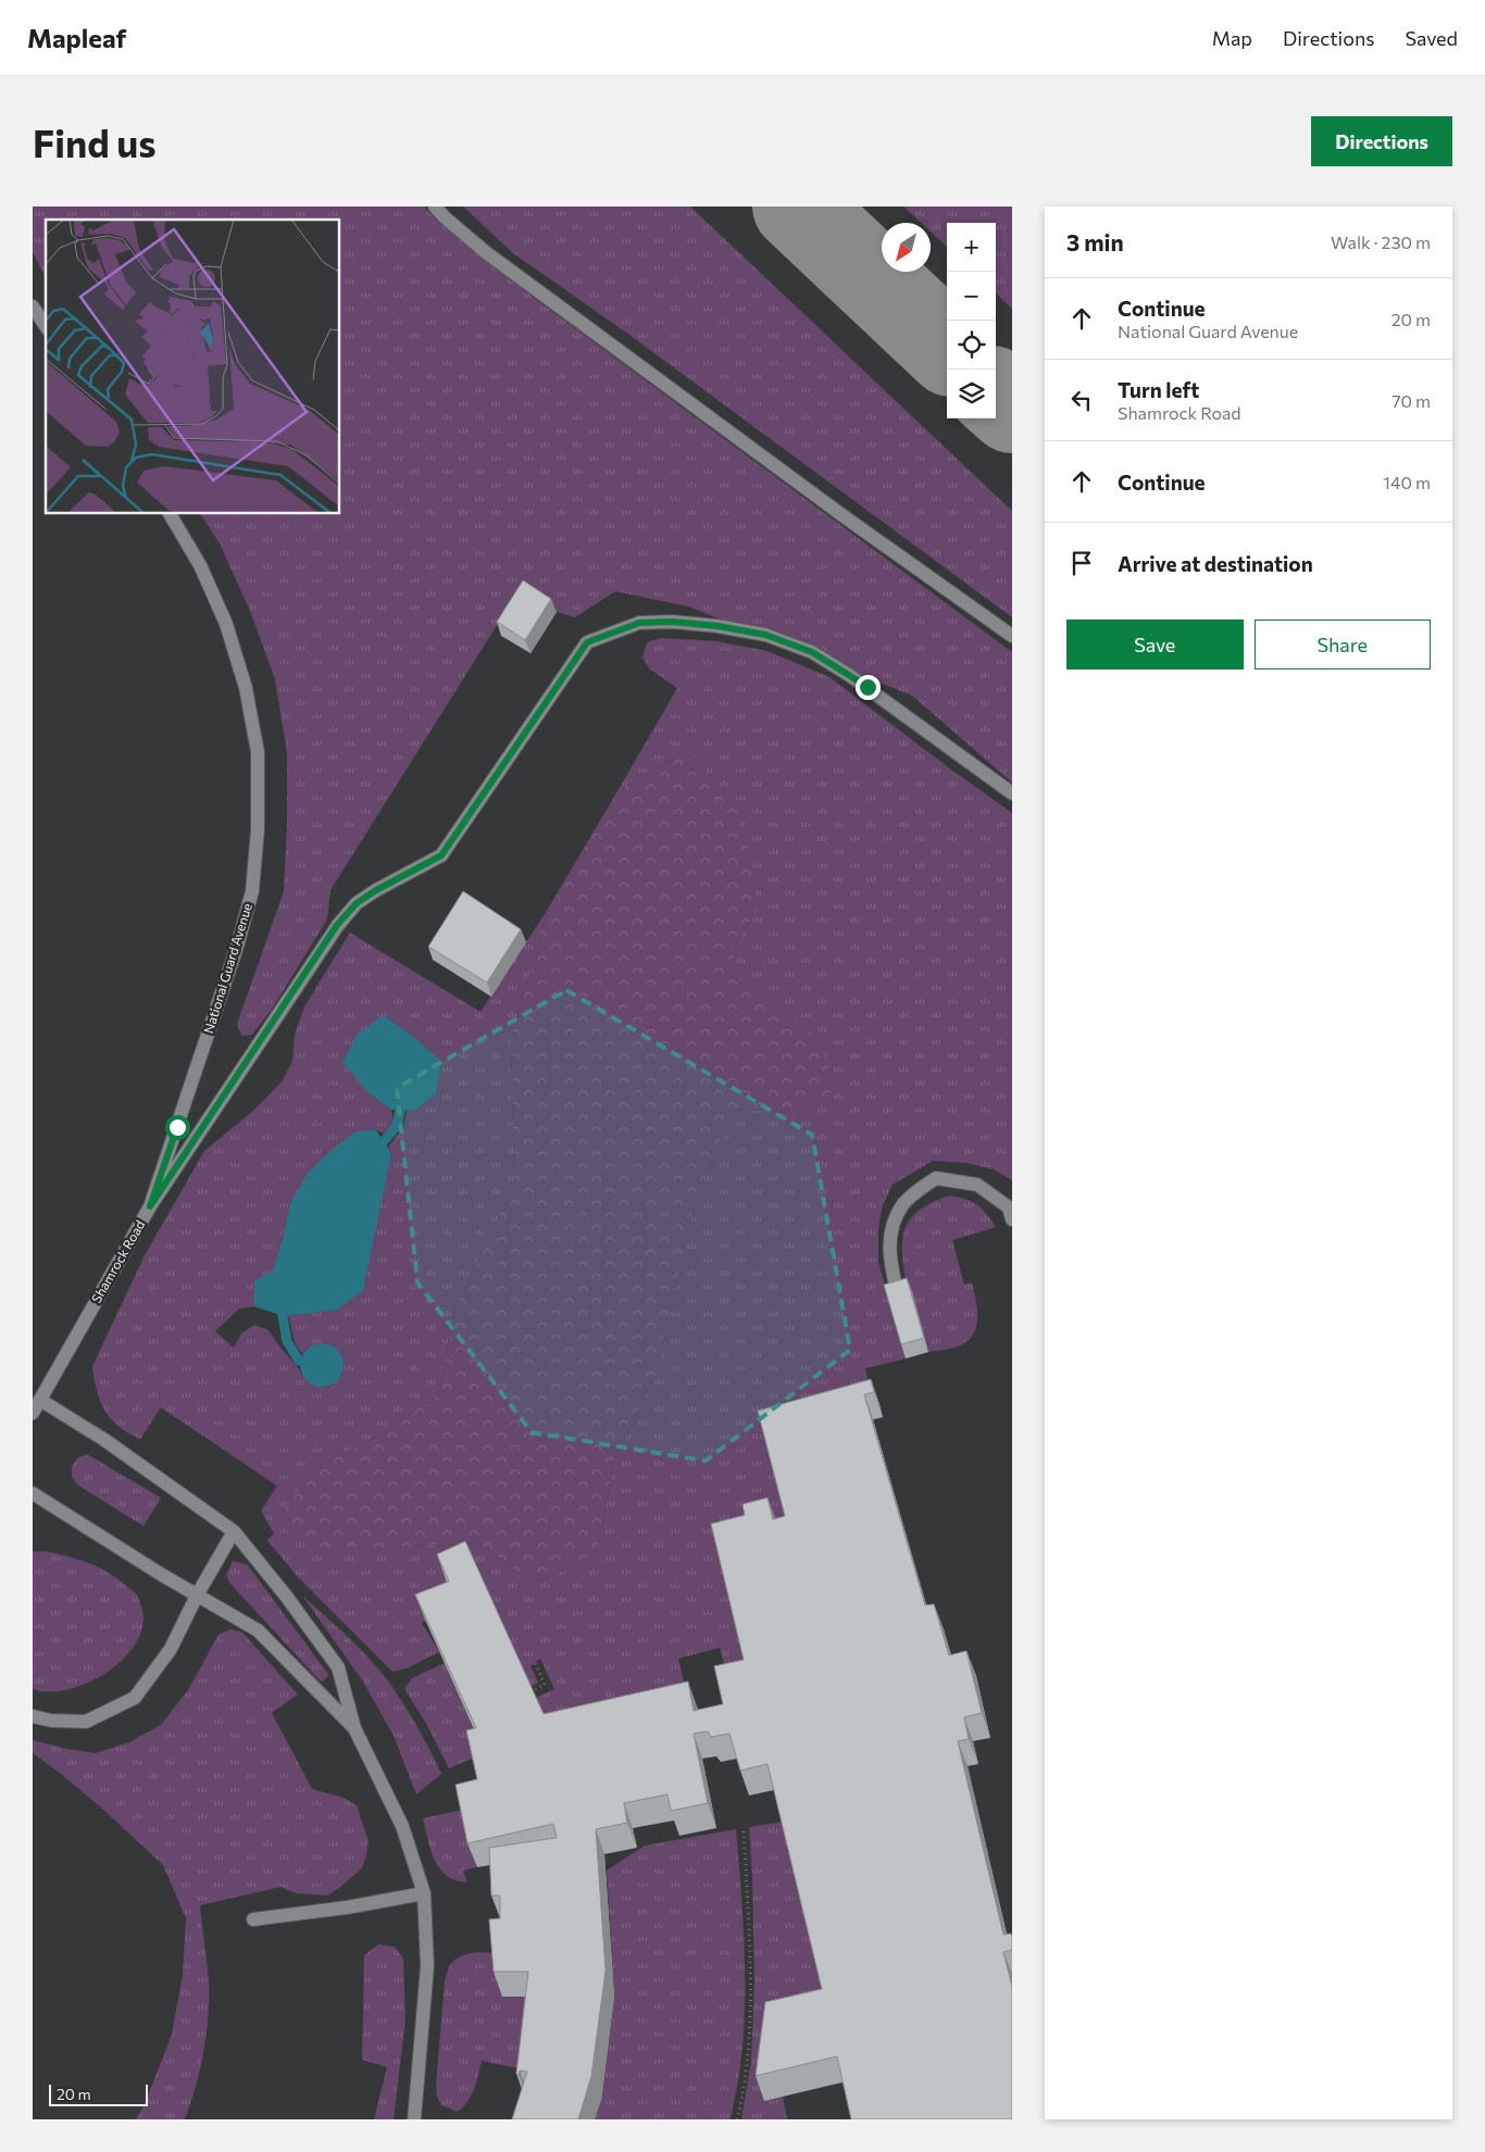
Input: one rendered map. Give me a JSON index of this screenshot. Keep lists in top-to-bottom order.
{
  "streets": {
    "street": ["National Guard Avenue", "Shamrock Road"]
  },
  "crossings": [
    ["National Guard Avenue", "Shamrock Road"]
  ],
  "scale_bar": "20 m",
  "north": "bottom left",
  "page": {
    "header": "Mapleaf",
    "nav": ["Map", "Directions", "Saved"],
    "buttons": [
      "Directions",
      ["Save", "Share"]
    ],
    "title": "Find us",
    "heading": ["3 min", "Walk · 230 m"],
    "map_buttons": ["+", "−"],
    "list": [
      ["Continue", "National Guard Avenue", "20 m"],
      ["Turn left", "Shamrock Road", "70 m"],
      ["Continue", "140 m"],
      "Arrive at destination"
    ],
    "scale": "20 m"
  }
}
